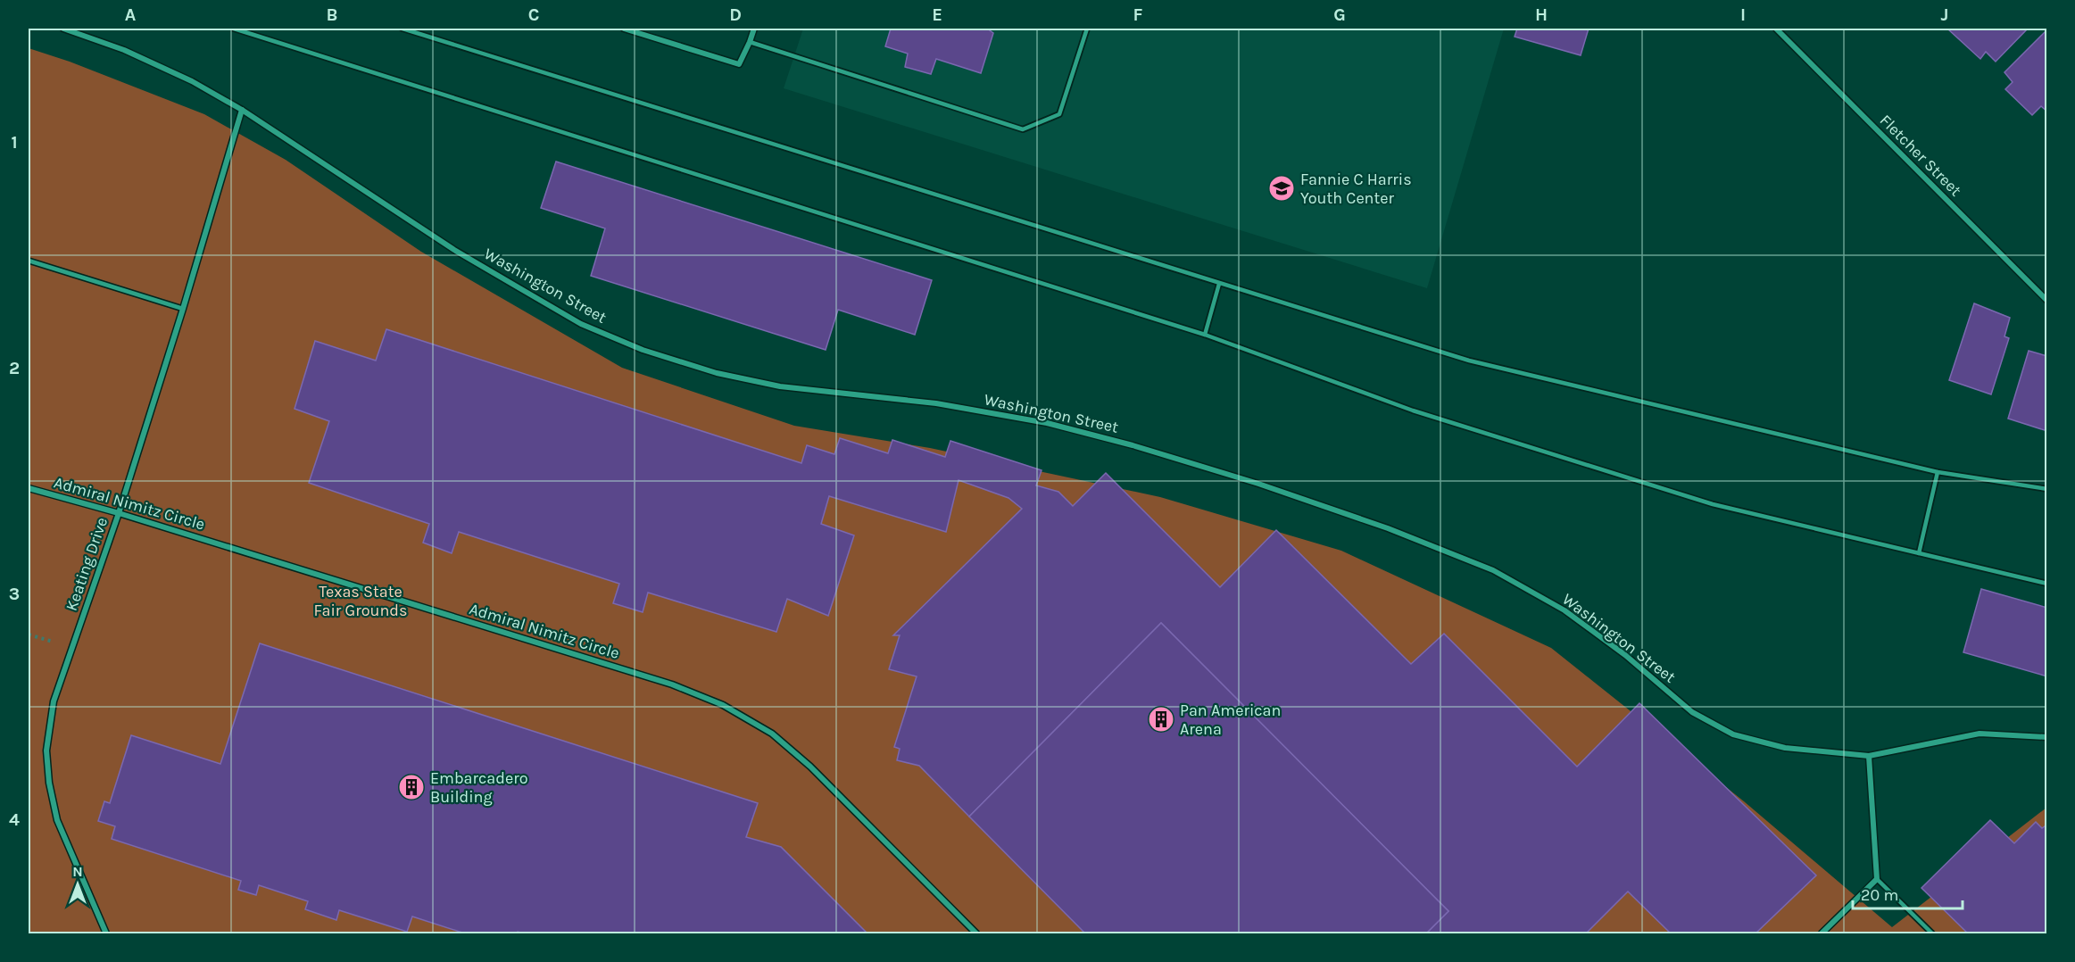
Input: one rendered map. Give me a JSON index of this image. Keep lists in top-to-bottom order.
{
  "streets": {
    "street": [
      "Fletcher Street",
      "Washington Street",
      "Admiral Nimitz Circle",
      "Keating Drive"
    ]
  },
  "crossings": [
    ["Washington Street", "Keating Drive"],
    ["Admiral Nimitz Circle", "Keating Drive"]
  ],
  "parks": ["Texas State Fair Grounds"],
  "places": {
    "school or university": ["Fannie C Harris Youth Center"],
    "building": ["Pan American Arena", "Embarcadero Building"]
  },
  "scale_bar": "20 m",
  "north": "top",
  "grid": {
    "columns": [
      "A",
      "B",
      "C",
      "D",
      "E",
      "F",
      "G",
      "H",
      "I",
      "J"
    ],
    "rows": [
      "1",
      "2",
      "3",
      "4"
    ]
  }
}
